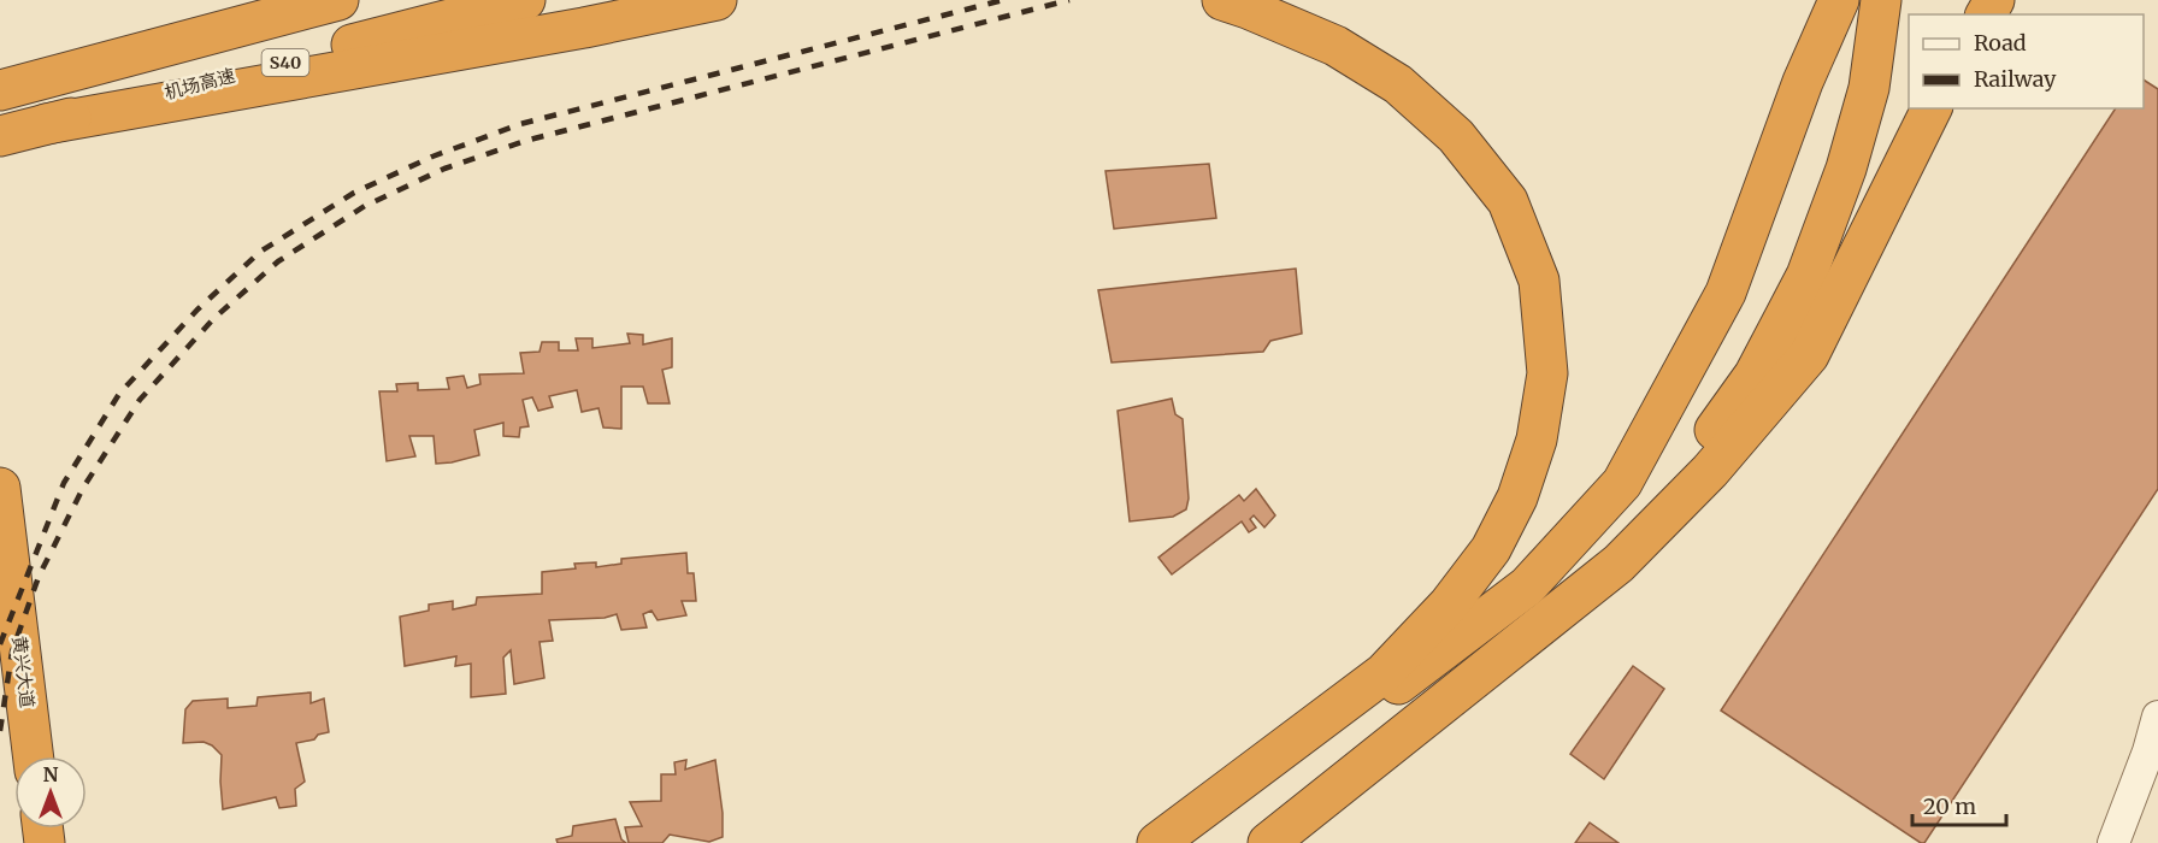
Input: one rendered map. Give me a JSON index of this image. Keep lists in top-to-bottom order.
{
  "streets": {
    "highway": ["S40", "机场高速", "黄兴大道"]
  },
  "legend": ["Road", "Railway"],
  "scale_bar": "20 m",
  "north": "top"
}
